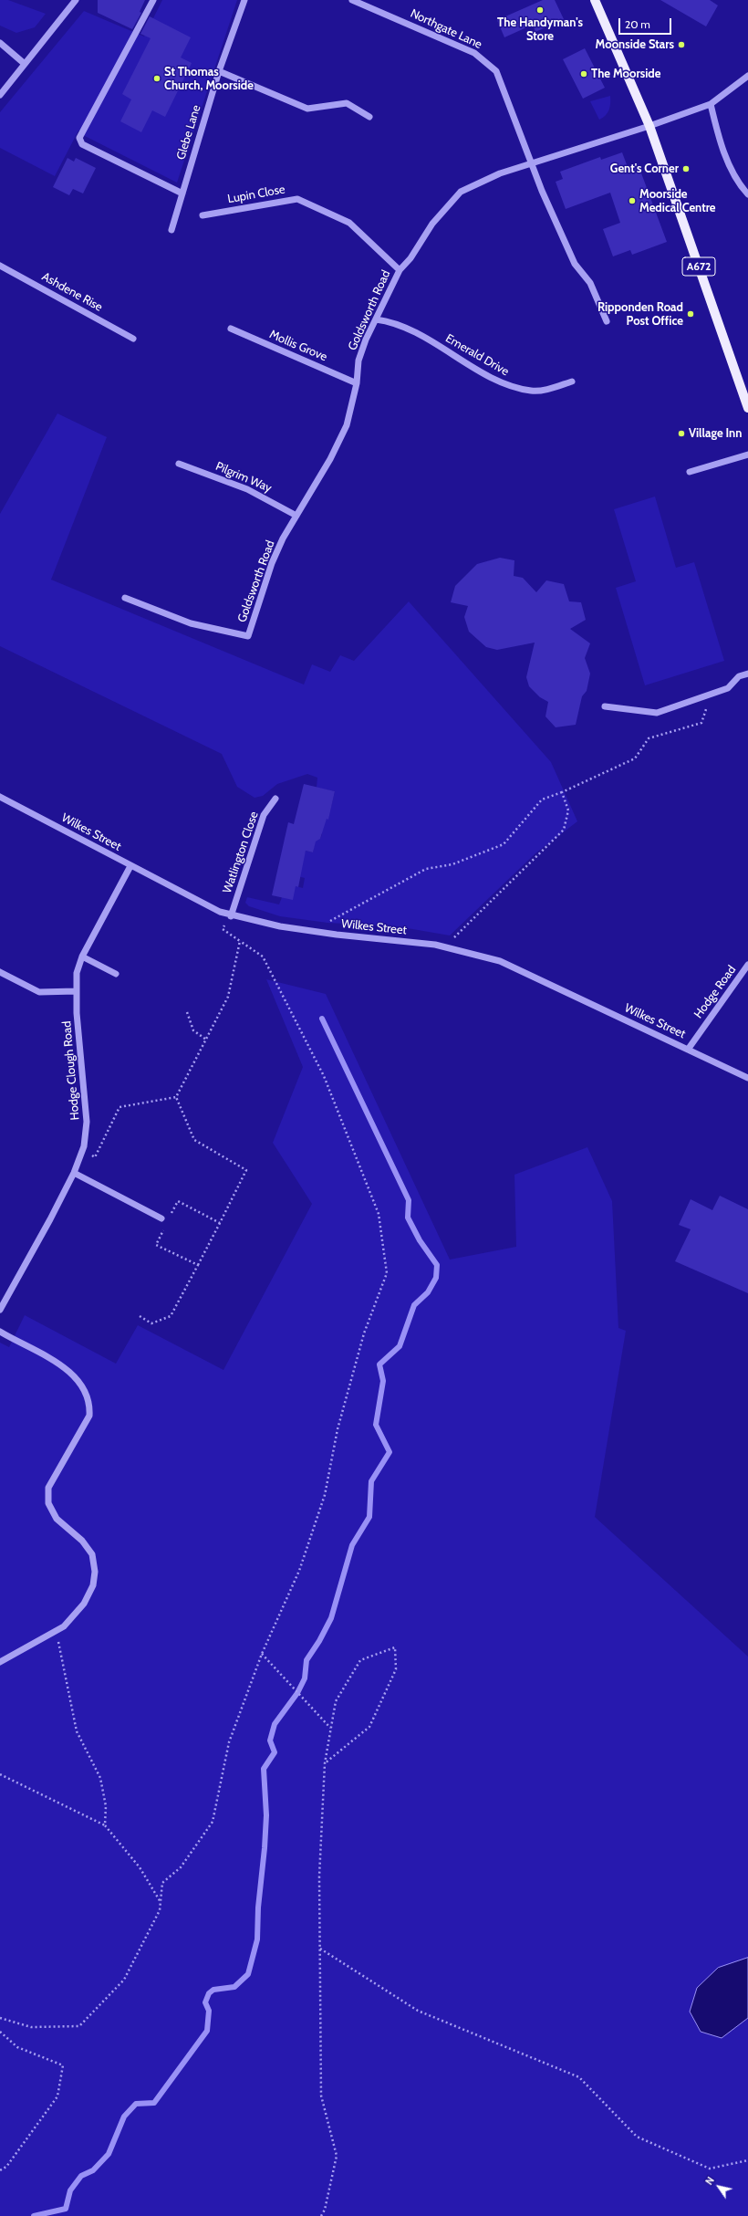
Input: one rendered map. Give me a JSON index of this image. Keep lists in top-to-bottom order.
{
  "streets": {
    "main road": ["A672"],
    "street": [
      "Northgate Lane",
      "Glebe Lane",
      "Lupin Close",
      "Ashdene Rise",
      "Goldsworth Road",
      "Mollis Grove",
      "Emerald Drive",
      "Pilgrim Way",
      "Wilkes Street",
      "Watlington Close",
      "Hodge Road",
      "Hodge Clough Road"
    ]
  },
  "crossings": [
    ["Northgate Lane", "Goldsworth Road"],
    ["Lupin Close", "Goldsworth Road"],
    ["A672", "Goldsworth Road"],
    ["Goldsworth Road", "Mollis Grove"],
    ["Goldsworth Road", "Emerald Drive"],
    ["Goldsworth Road", "Pilgrim Way"],
    ["Wilkes Street", "Watlington Close"],
    ["Wilkes Street", "Hodge Road"],
    ["Wilkes Street", "Hodge Clough Road"]
  ],
  "places": [
    "The Handyman's Store",
    "Moonside Stars",
    "The Moorside",
    "St Thomas Church, Moorside",
    "Gent's Corner",
    "Moorside Medical Centre",
    "Ripponden Road Post Office",
    "Village Inn"
  ],
  "scale_bar": "20 m",
  "north": "top left"
}
